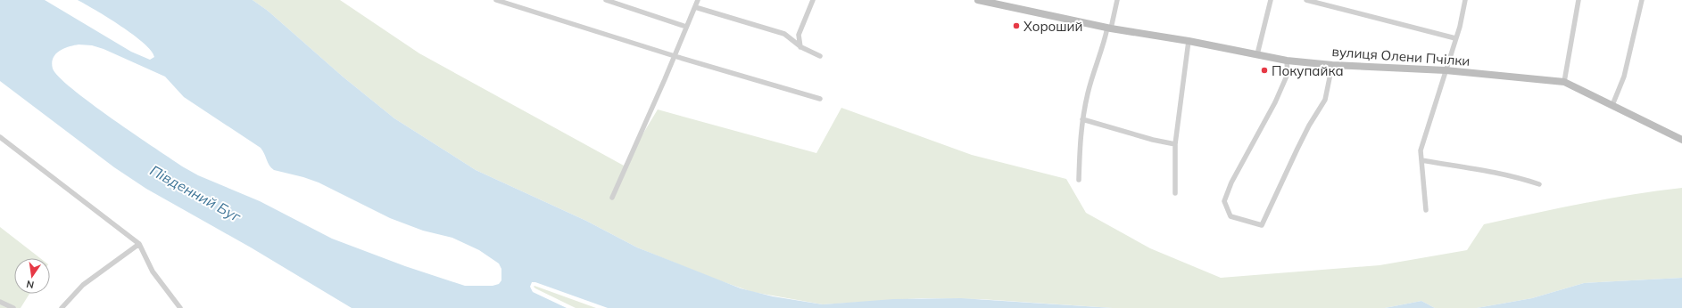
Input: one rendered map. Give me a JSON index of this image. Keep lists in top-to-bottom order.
{
  "streets": {
    "street": ["вулиця Олени Пчілки"]
  },
  "water": ["Південний Буг"],
  "places": ["Хороший", "Покупайка"],
  "north": "bottom"
}
